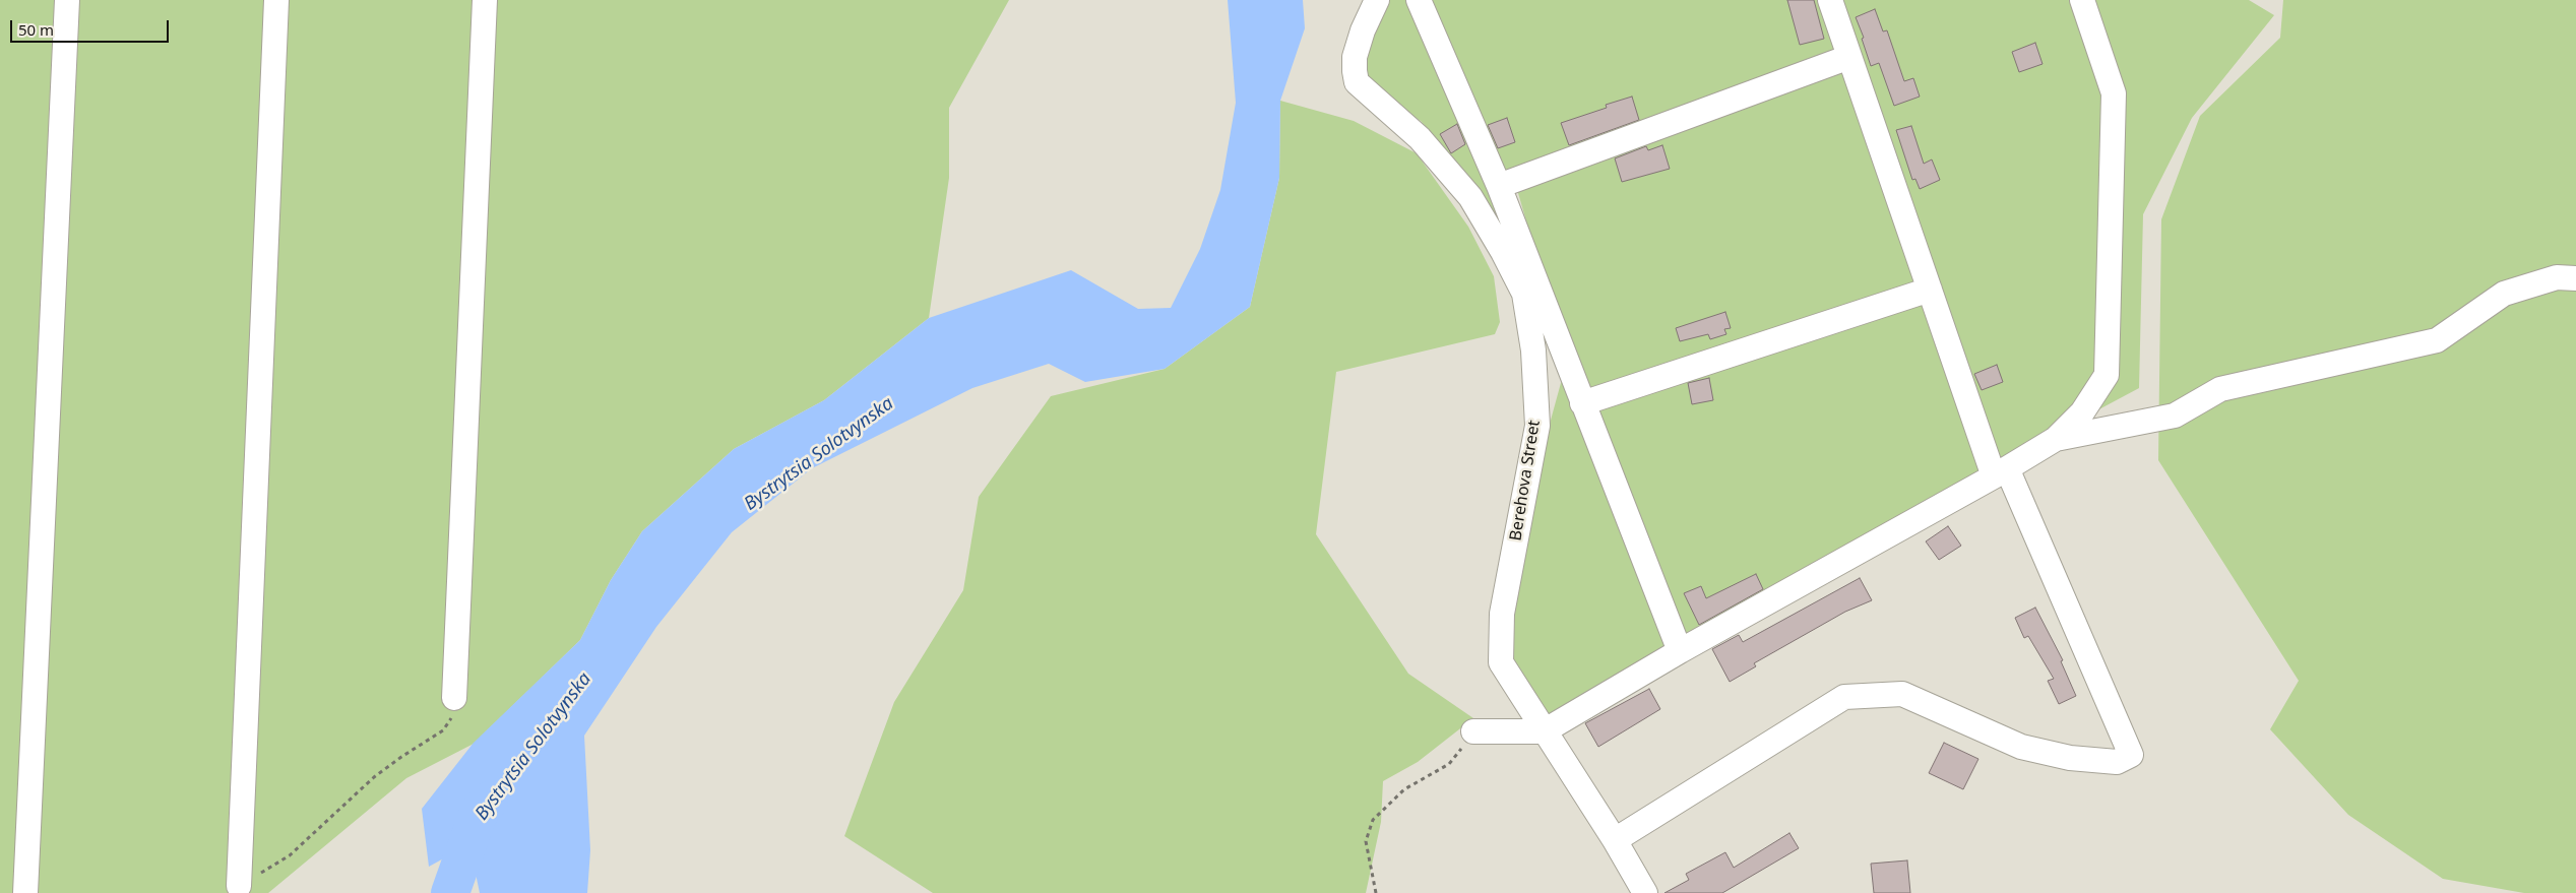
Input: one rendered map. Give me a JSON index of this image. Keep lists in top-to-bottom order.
{
  "streets": {
    "street": ["Berehova Street"]
  },
  "water": ["Bystrytsia Solotvynska"],
  "scale_bar": "50 m"
}
